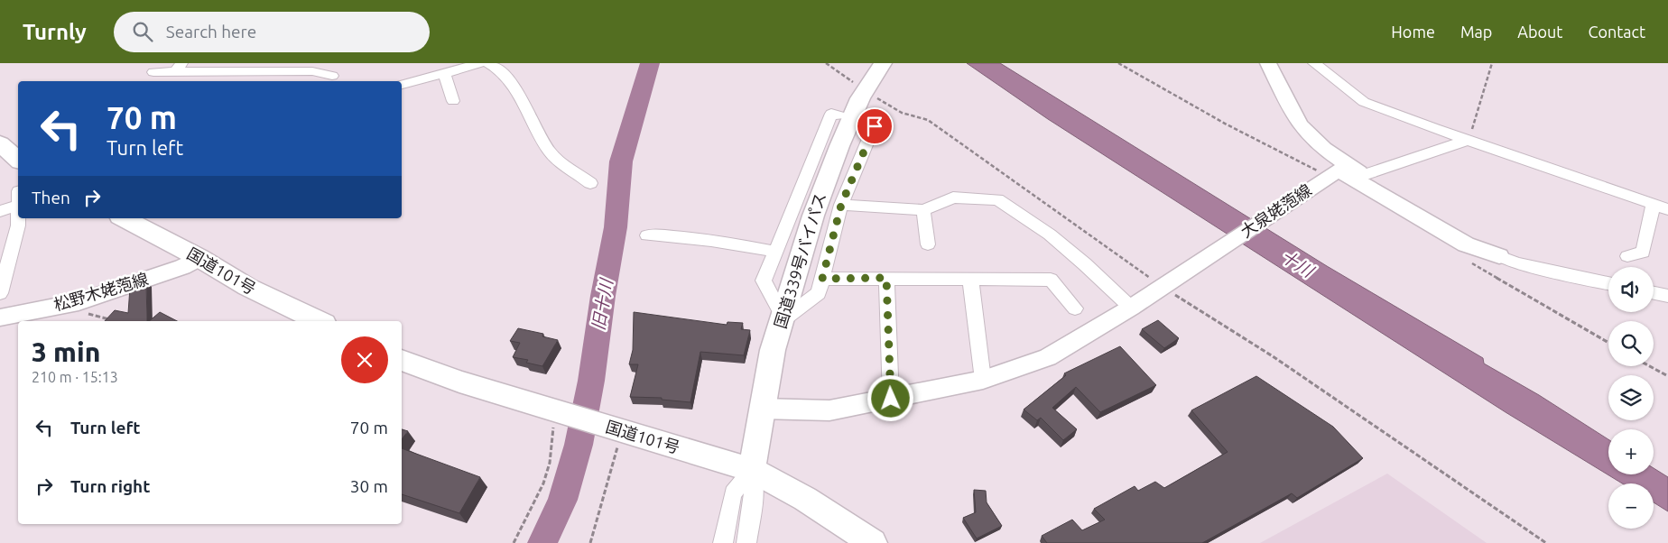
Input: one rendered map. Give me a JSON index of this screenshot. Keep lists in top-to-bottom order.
{
  "streets": {
    "highway": ["国道339号バイパス", "国道101号"],
    "main road": ["大泉姥萢線", "松野木姥萢線"]
  },
  "crossings": [
    ["大泉姥萢線", "国道339号バイパス"],
    ["国道339号バイパス", "国道101号"],
    ["国道101号", "松野木姥萢線"]
  ],
  "water": ["十川", "旧十川"],
  "page": {
    "header": "Turnly",
    "search": "Search here",
    "nav": [
      "Home",
      "Map",
      "About",
      "Contact"
    ],
    "turn": ["70 m", "Turn left"],
    "then": "Then",
    "map_buttons": ["+", "−"],
    "heading": ["3 min", "210 m · 15:13"],
    "list": [
      {
        "name": "Turn left",
        "value": "70 m"
      },
      {
        "name": "Turn right",
        "value": "30 m"
      }
    ]
  }
}
